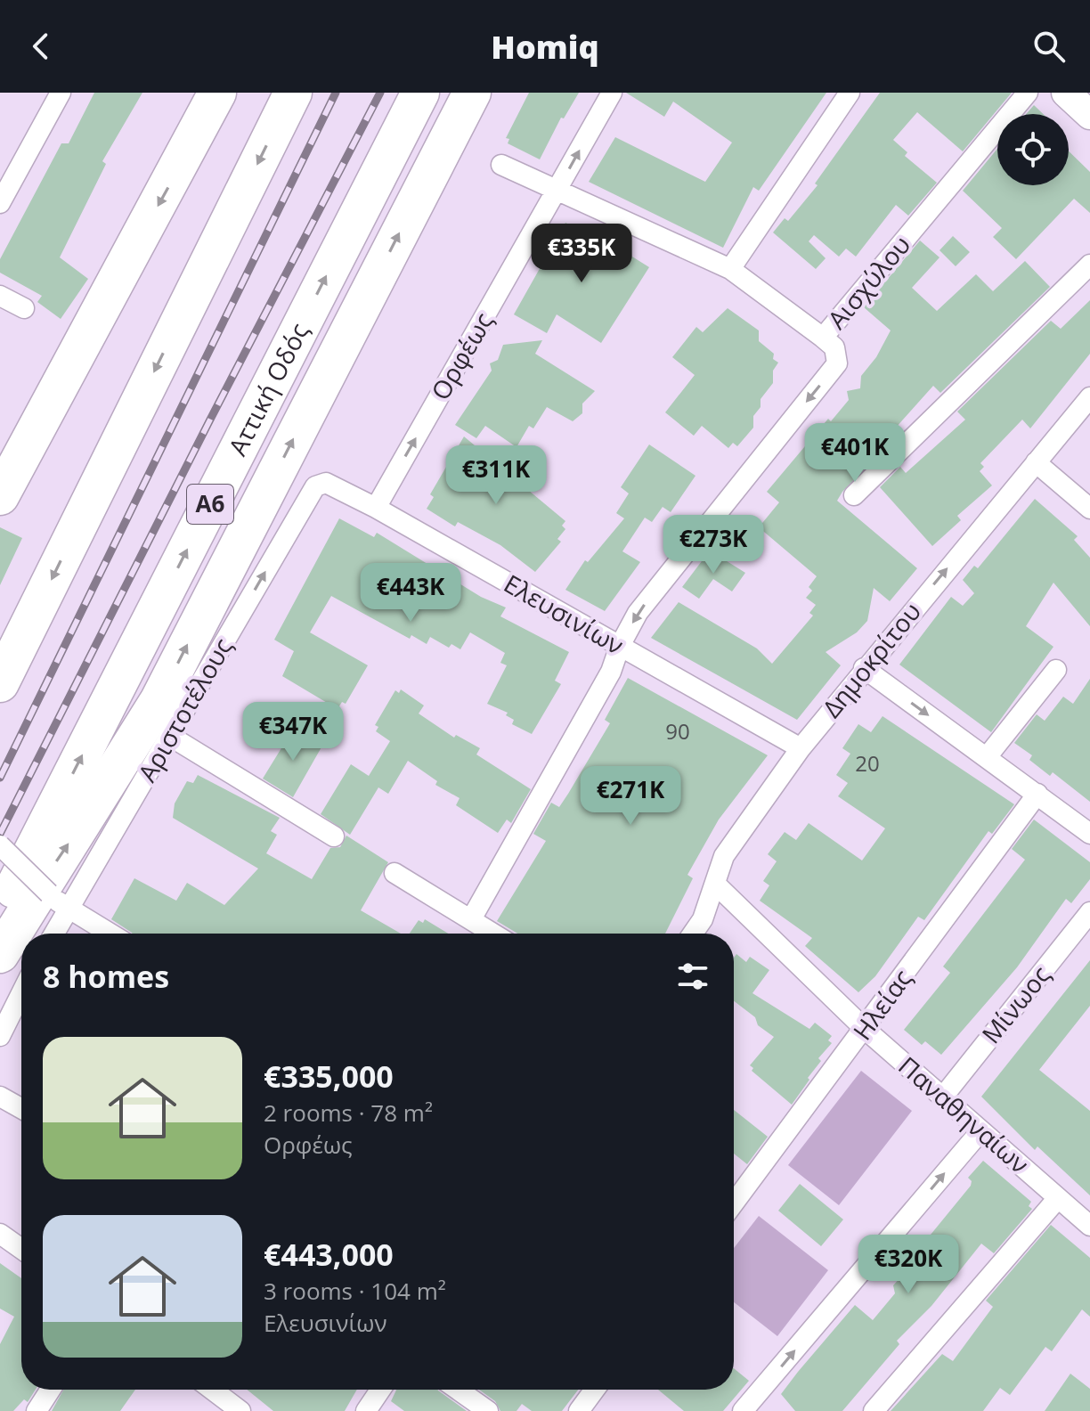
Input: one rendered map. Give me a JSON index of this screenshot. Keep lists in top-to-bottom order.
{
  "streets": {
    "highway": ["Αττική Οδός", "Α6"],
    "street": [
      "Αισχύλου",
      "Ορφέως",
      "Ελευσινίων",
      "Δημοκρίτου",
      "Αριστοτέλους",
      "Ηλείας",
      "Μίνωος",
      "Παναθηναίων"
    ]
  },
  "crossings": [
    ["Αισχύλου", "Ελευσινίων"],
    ["Ορφέως", "Ελευσινίων"],
    ["Ελευσινίων", "Δημοκρίτου"],
    ["Ελευσινίων", "Αριστοτέλους"],
    ["Δημοκρίτου", "Παναθηναίων"],
    ["Ηλείας", "Παναθηναίων"],
    ["Μίνωος", "Παναθηναίων"]
  ],
  "one_way": ["Ορφέως", "Αριστοτέλους"],
  "house_numbers": ["90", "20"],
  "page": {
    "header": "Homiq",
    "price": [
      "€335K",
      "€401K",
      "€311K",
      "€273K",
      "€443K",
      "€347K",
      "€271K",
      "€320K"
    ],
    "heading": "8 homes",
    "list": [
      {
        "name": "€335,000",
        "note": "2 rooms · 78 m² · Ορφέως"
      },
      {
        "name": "€443,000",
        "note": "3 rooms · 104 m² · Ελευσινίων"
      }
    ]
  }
}
